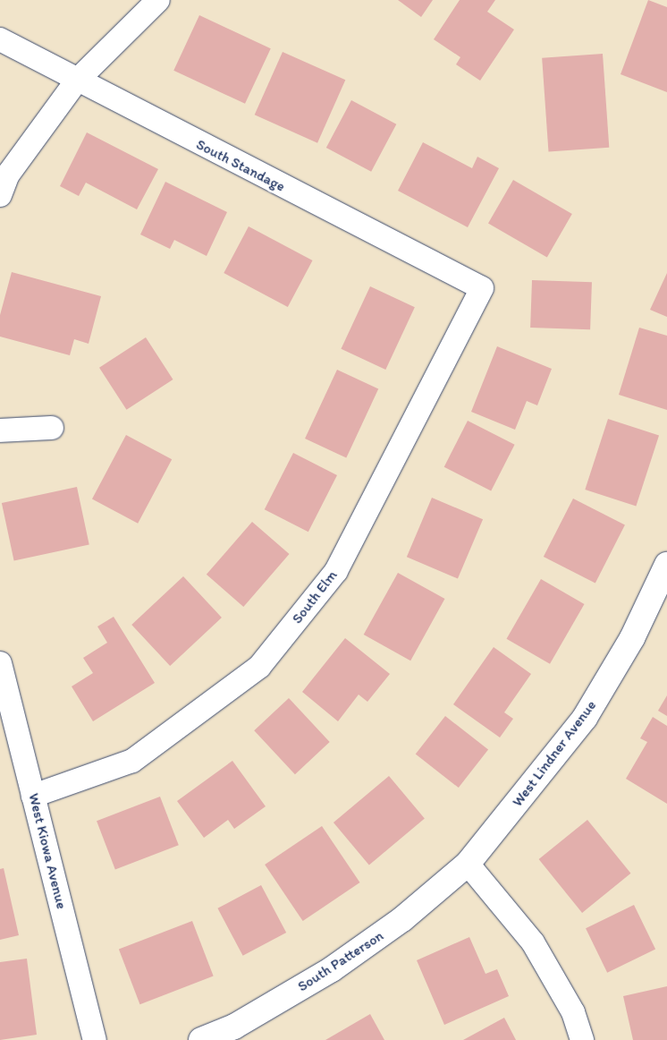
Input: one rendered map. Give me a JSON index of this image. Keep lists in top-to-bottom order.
{
  "streets": {
    "street": [
      "South Standage",
      "South Elm",
      "West Lindner Avenue",
      "West Kiowa Avenue",
      "South Patterson"
    ]
  },
  "crossings": [
    ["South Standage", "South Elm"],
    ["South Elm", "West Kiowa Avenue"],
    ["West Lindner Avenue", "South Patterson"]
  ]
}
